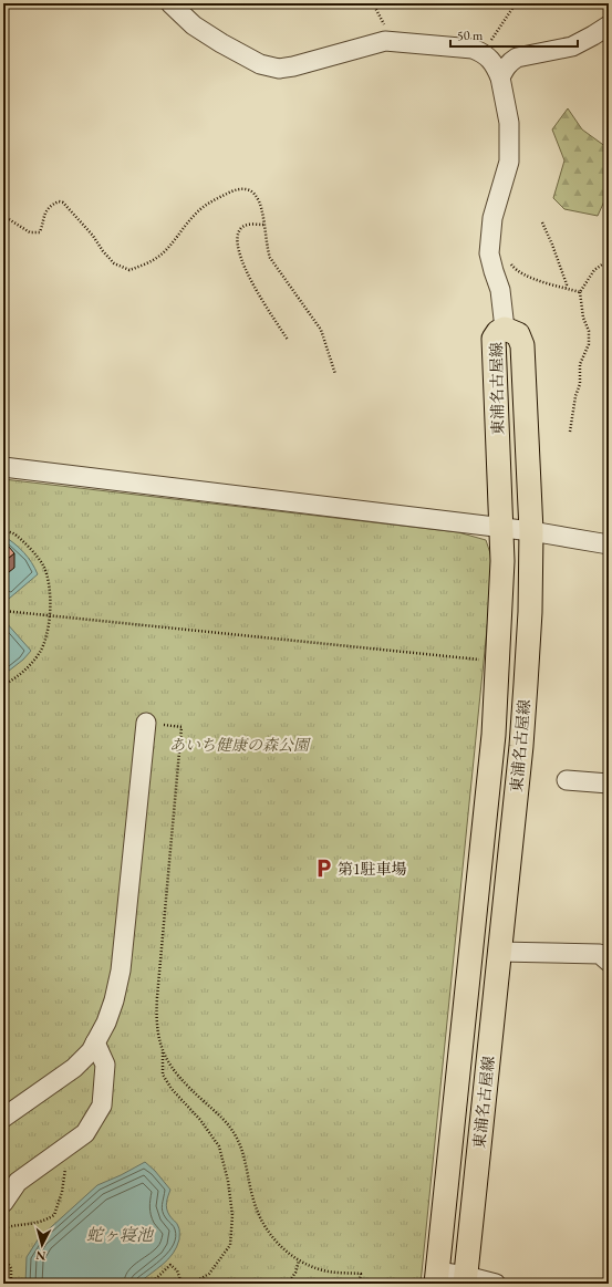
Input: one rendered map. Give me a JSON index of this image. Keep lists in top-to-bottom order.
{
  "streets": {
    "main road": ["東浦名古屋線"]
  },
  "water": ["蛇ヶ寝池"],
  "parks": ["あいち健康の森公園"],
  "places": {
    "parking": ["第1駐車場"]
  },
  "scale_bar": "50 m",
  "north": "bottom"
}
